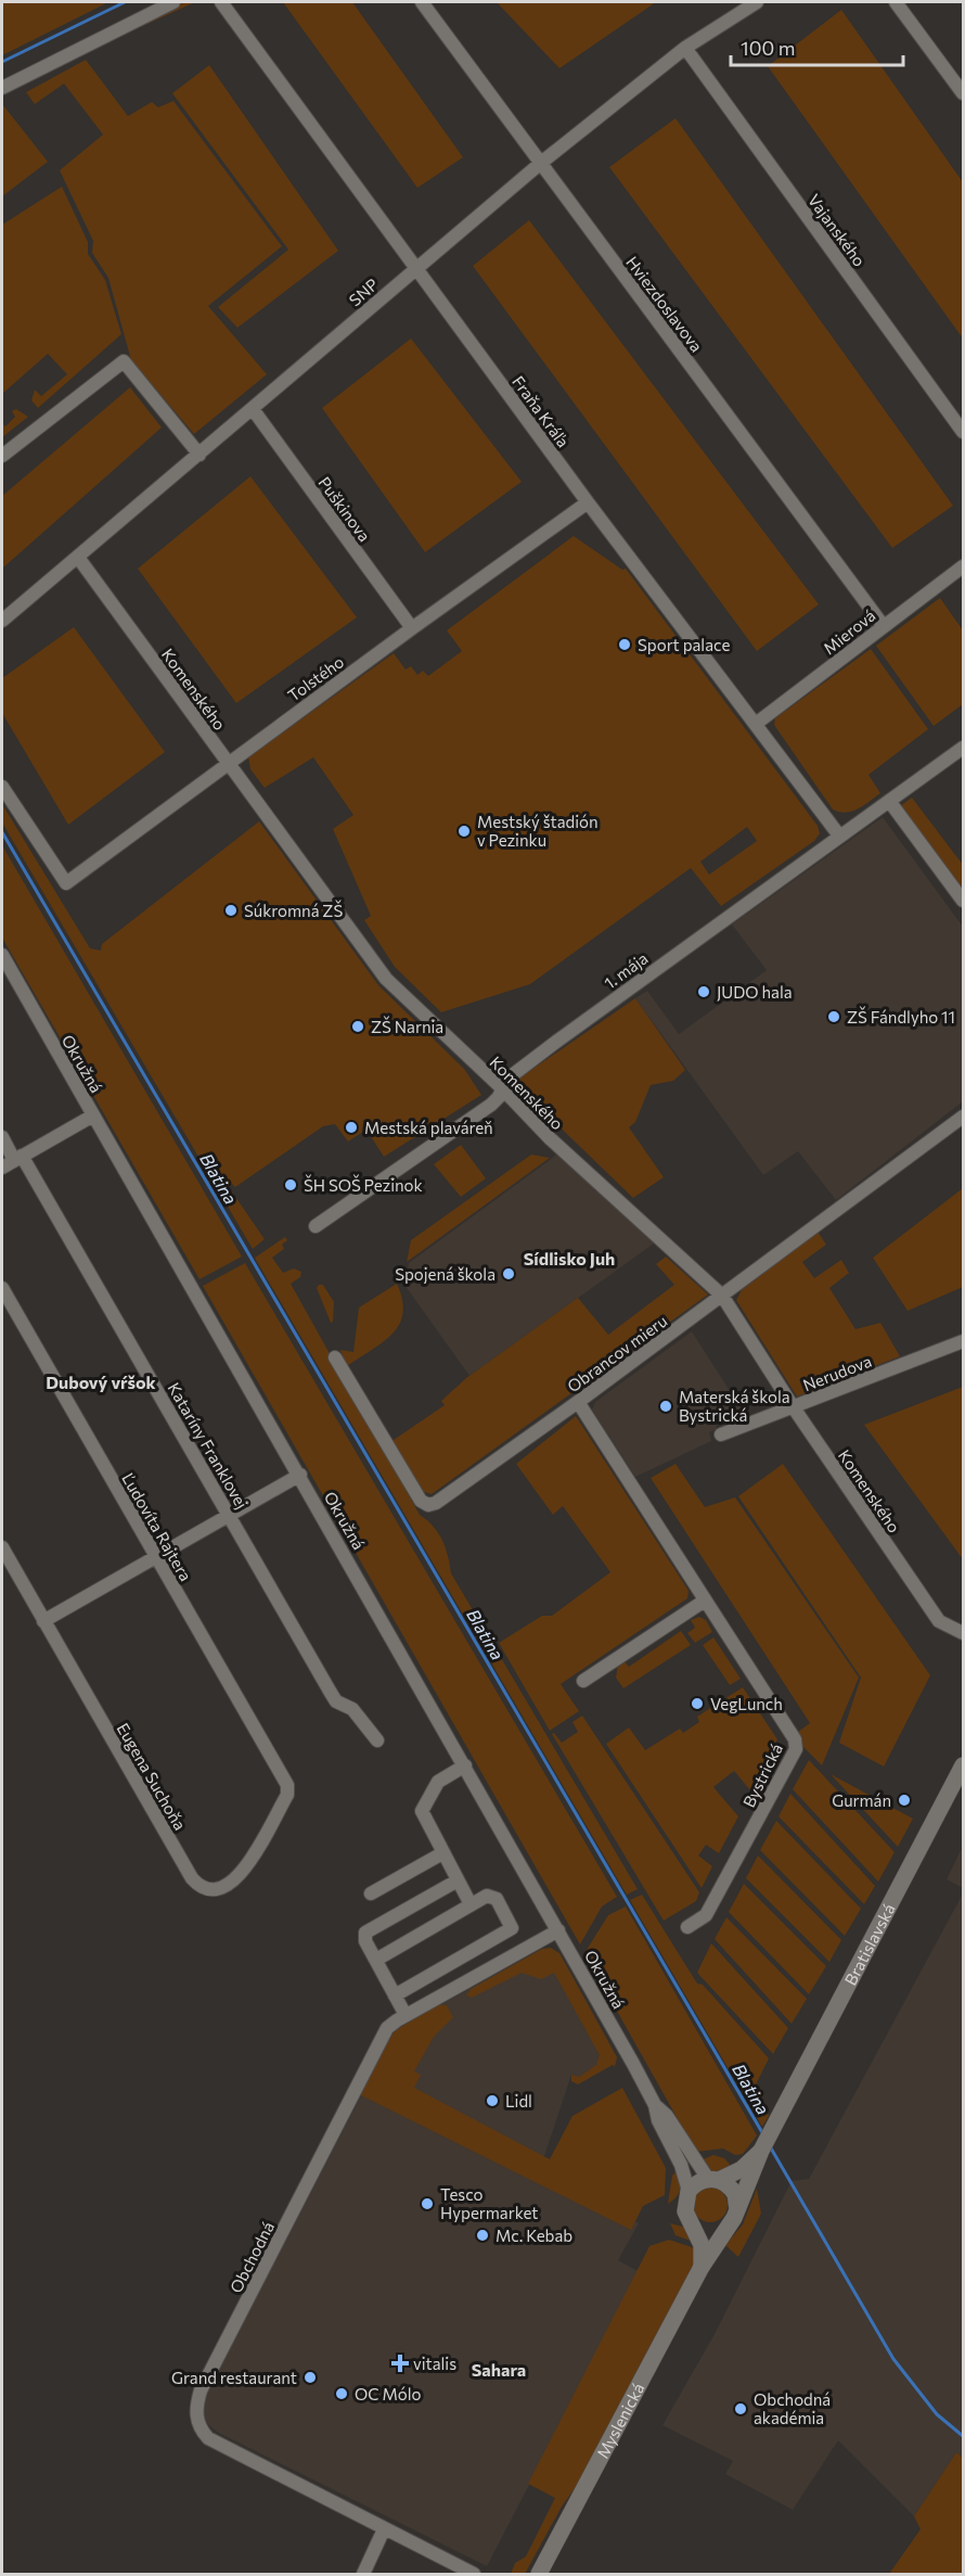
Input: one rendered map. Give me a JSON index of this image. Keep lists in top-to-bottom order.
{
  "streets": {
    "main road": ["Bratislavská", "Myslenická"],
    "street": [
      "Vajanského",
      "SNP",
      "Hviezdoslavova",
      "Fraňa Kráľa",
      "Puškinova",
      "Mierová",
      "Tolstého",
      "Komenského",
      "1. mája",
      "Okružná",
      "Obrancov mieru",
      "Nerudova",
      "Kataríny Franklovej",
      "Ľudovíta Rajtera",
      "Bystrická",
      "Eugena Suchoňa",
      "Obchodná"
    ]
  },
  "crossings": [
    ["Vajanského", "SNP"],
    ["SNP", "Hviezdoslavova"],
    ["SNP", "Fraňa Kráľa"],
    ["SNP", "Puškinova"],
    ["SNP", "Komenského"],
    ["Hviezdoslavova", "Mierová"],
    ["Fraňa Kráľa", "Mierová"],
    ["Fraňa Kráľa", "Tolstého"],
    ["Fraňa Kráľa", "1. mája"],
    ["Puškinova", "Tolstého"],
    ["Tolstého", "Komenského"],
    ["Komenského", "1. mája"],
    ["Komenského", "Obrancov mieru"],
    ["Komenského", "Nerudova"],
    ["Okružná", "Obchodná"],
    ["Okružná", "Myslenická"],
    ["Obrancov mieru", "Bystrická"],
    ["Ľudovíta Rajtera", "Eugena Suchoňa"]
  ],
  "districts": ["Sídlisko Juh", "Dubový vŕšok", "Sahara"],
  "water": ["Blatina"],
  "places": {
    "other": [
      "Sport palace",
      "Mestský štadión v Pezinku",
      "Súkromná ZŠ",
      "JUDO hala",
      "ZŠ Fándlyho 11",
      "ZŠ Narnia",
      "Mestská plaváreň",
      "ŠH SOŠ Pezinok",
      "Spojená škola",
      "Materská škola Bystrická",
      "VegLunch",
      "Gurmán",
      "Lidl",
      "Tesco Hypermarket",
      "Mc. Kebab",
      "Grand restaurant",
      "OC Mólo",
      "Obchodná akadémia"
    ],
    "health": ["vitalis"]
  },
  "scale_bar": "100 m"
}
